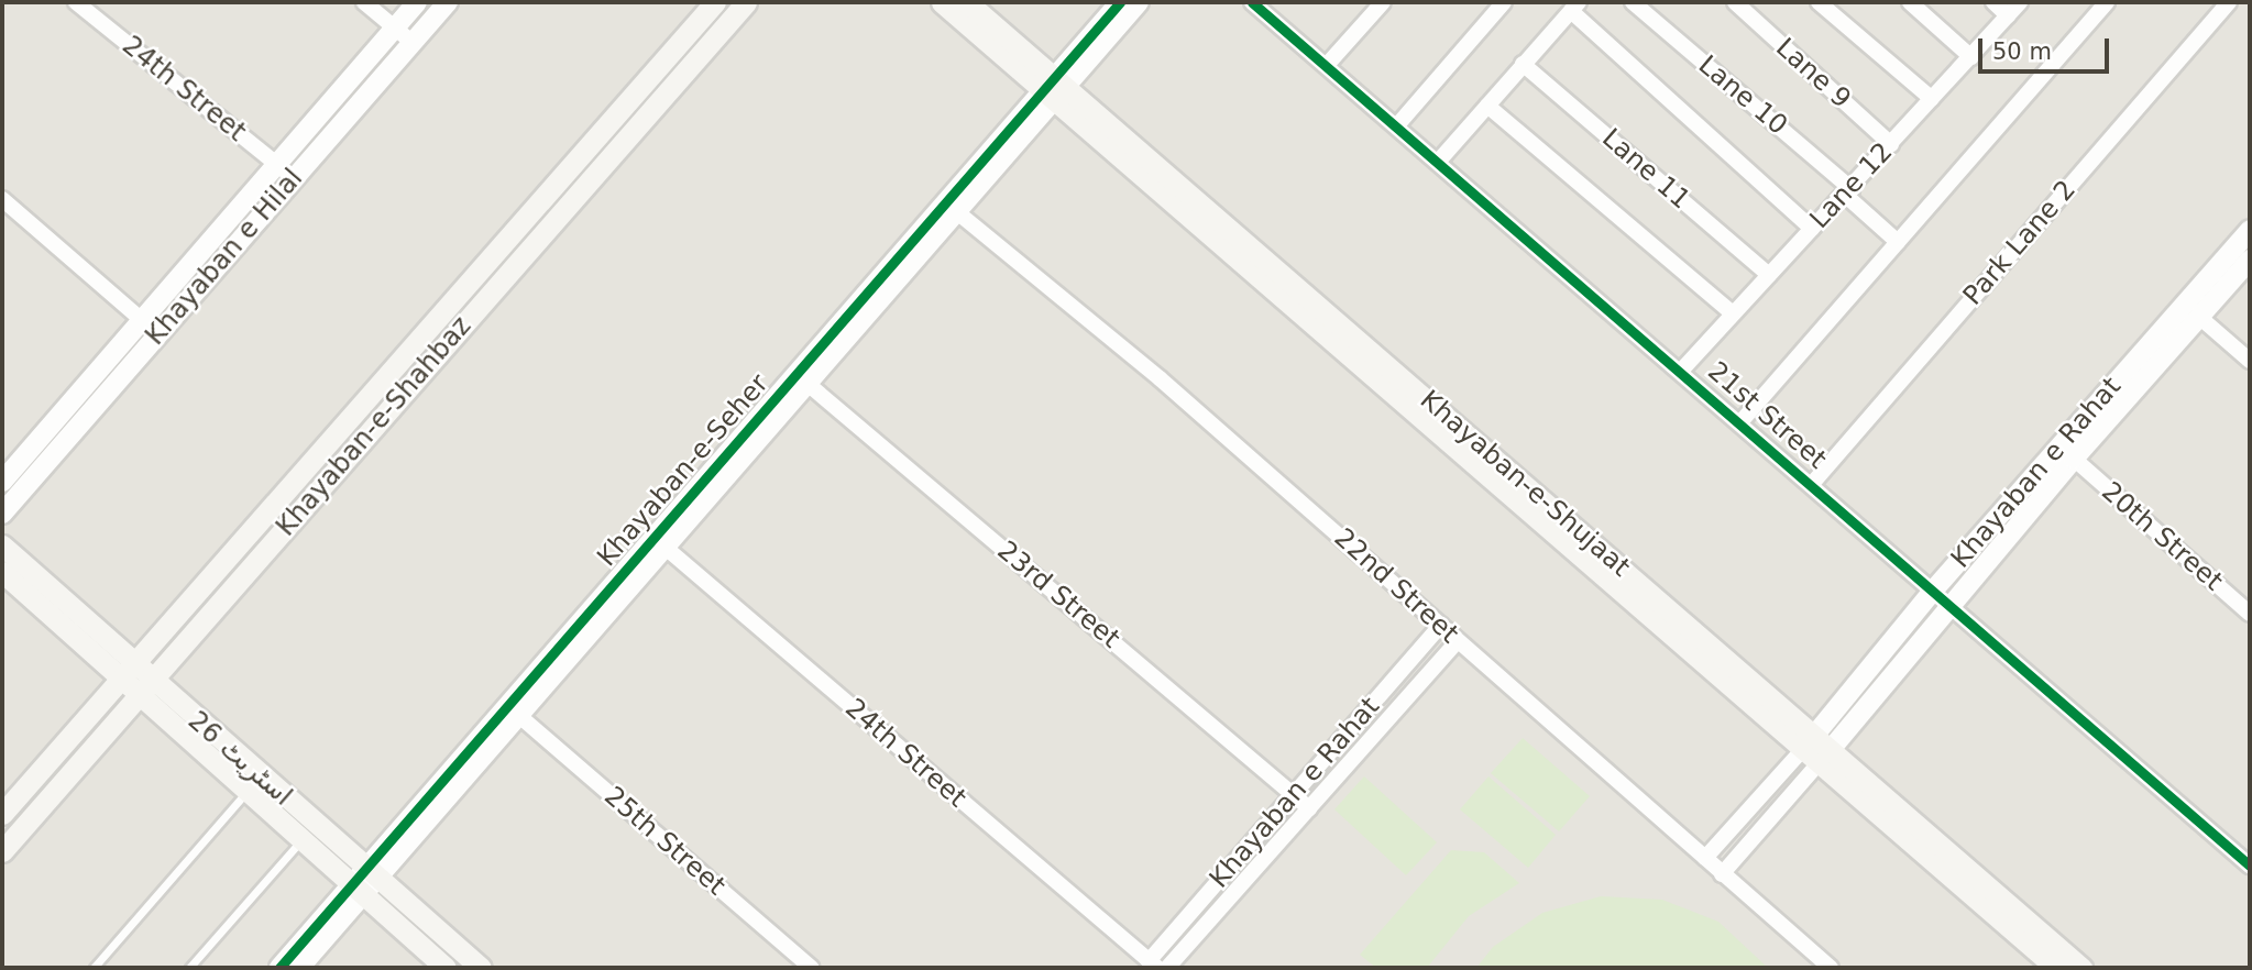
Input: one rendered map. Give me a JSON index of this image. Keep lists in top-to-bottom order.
{
  "streets": {
    "main road": ["Khayaban-e-Shahbaz", "Khayaban-e-Shujaat", "اسٹریٹ 26"],
    "street": [
      "Lane 9",
      "24th Street",
      "Lane 10",
      "Lane 11",
      "Lane 12",
      "Park Lane 2",
      "Khayaban e Hilal",
      "21st Street",
      "Khayaban-e-Seher",
      "Khayaban e Rahat",
      "20th Street",
      "22nd Street",
      "23rd Street",
      "25th Street"
    ]
  },
  "crossings": [
    ["Lane 9", "Lane 12"],
    ["24th Street", "Khayaban e Hilal"],
    ["24th Street", "Khayaban-e-Seher"],
    ["24th Street", "Khayaban e Rahat"],
    ["Lane 10", "Lane 12"],
    ["Lane 11", "Lane 12"],
    ["Lane 12", "21st Street"],
    ["Park Lane 2", "21st Street"],
    ["21st Street", "Khayaban e Rahat"],
    ["Khayaban-e-Shahbaz", "اسٹریٹ 26"],
    ["Khayaban-e-Seher", "Khayaban-e-Shujaat"],
    ["Khayaban-e-Seher", "22nd Street"],
    ["Khayaban-e-Seher", "23rd Street"],
    ["Khayaban-e-Seher", "اسٹریٹ 26"],
    ["Khayaban-e-Seher", "25th Street"],
    ["Khayaban e Rahat", "Khayaban-e-Shujaat"],
    ["Khayaban e Rahat", "20th Street"],
    ["Khayaban e Rahat", "22nd Street"],
    ["Khayaban e Rahat", "23rd Street"]
  ],
  "scale_bar": "50 m"
}
